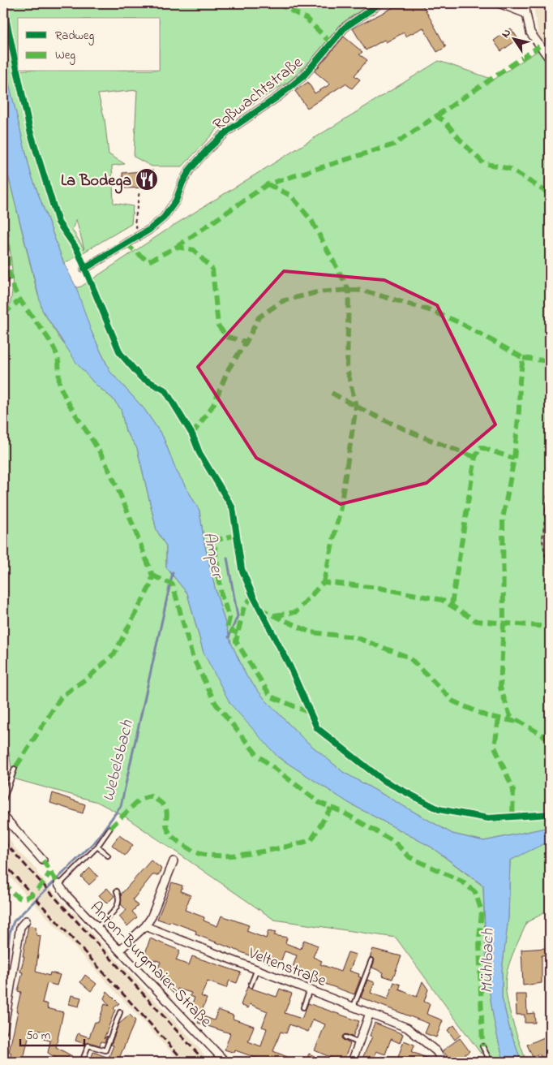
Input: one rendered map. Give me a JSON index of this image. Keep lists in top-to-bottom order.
{
  "streets": {
    "street": ["Roßwachtstraße", "Anton-Burgmaier-Straße", "Veltenstraße"]
  },
  "water": ["Amper", "Webelsbach", "Mühlbach"],
  "places": {
    "restaurant": ["La Bodega"]
  },
  "legend": ["Radweg", "Weg"],
  "scale_bar": "50 m",
  "north": "top left"
}
